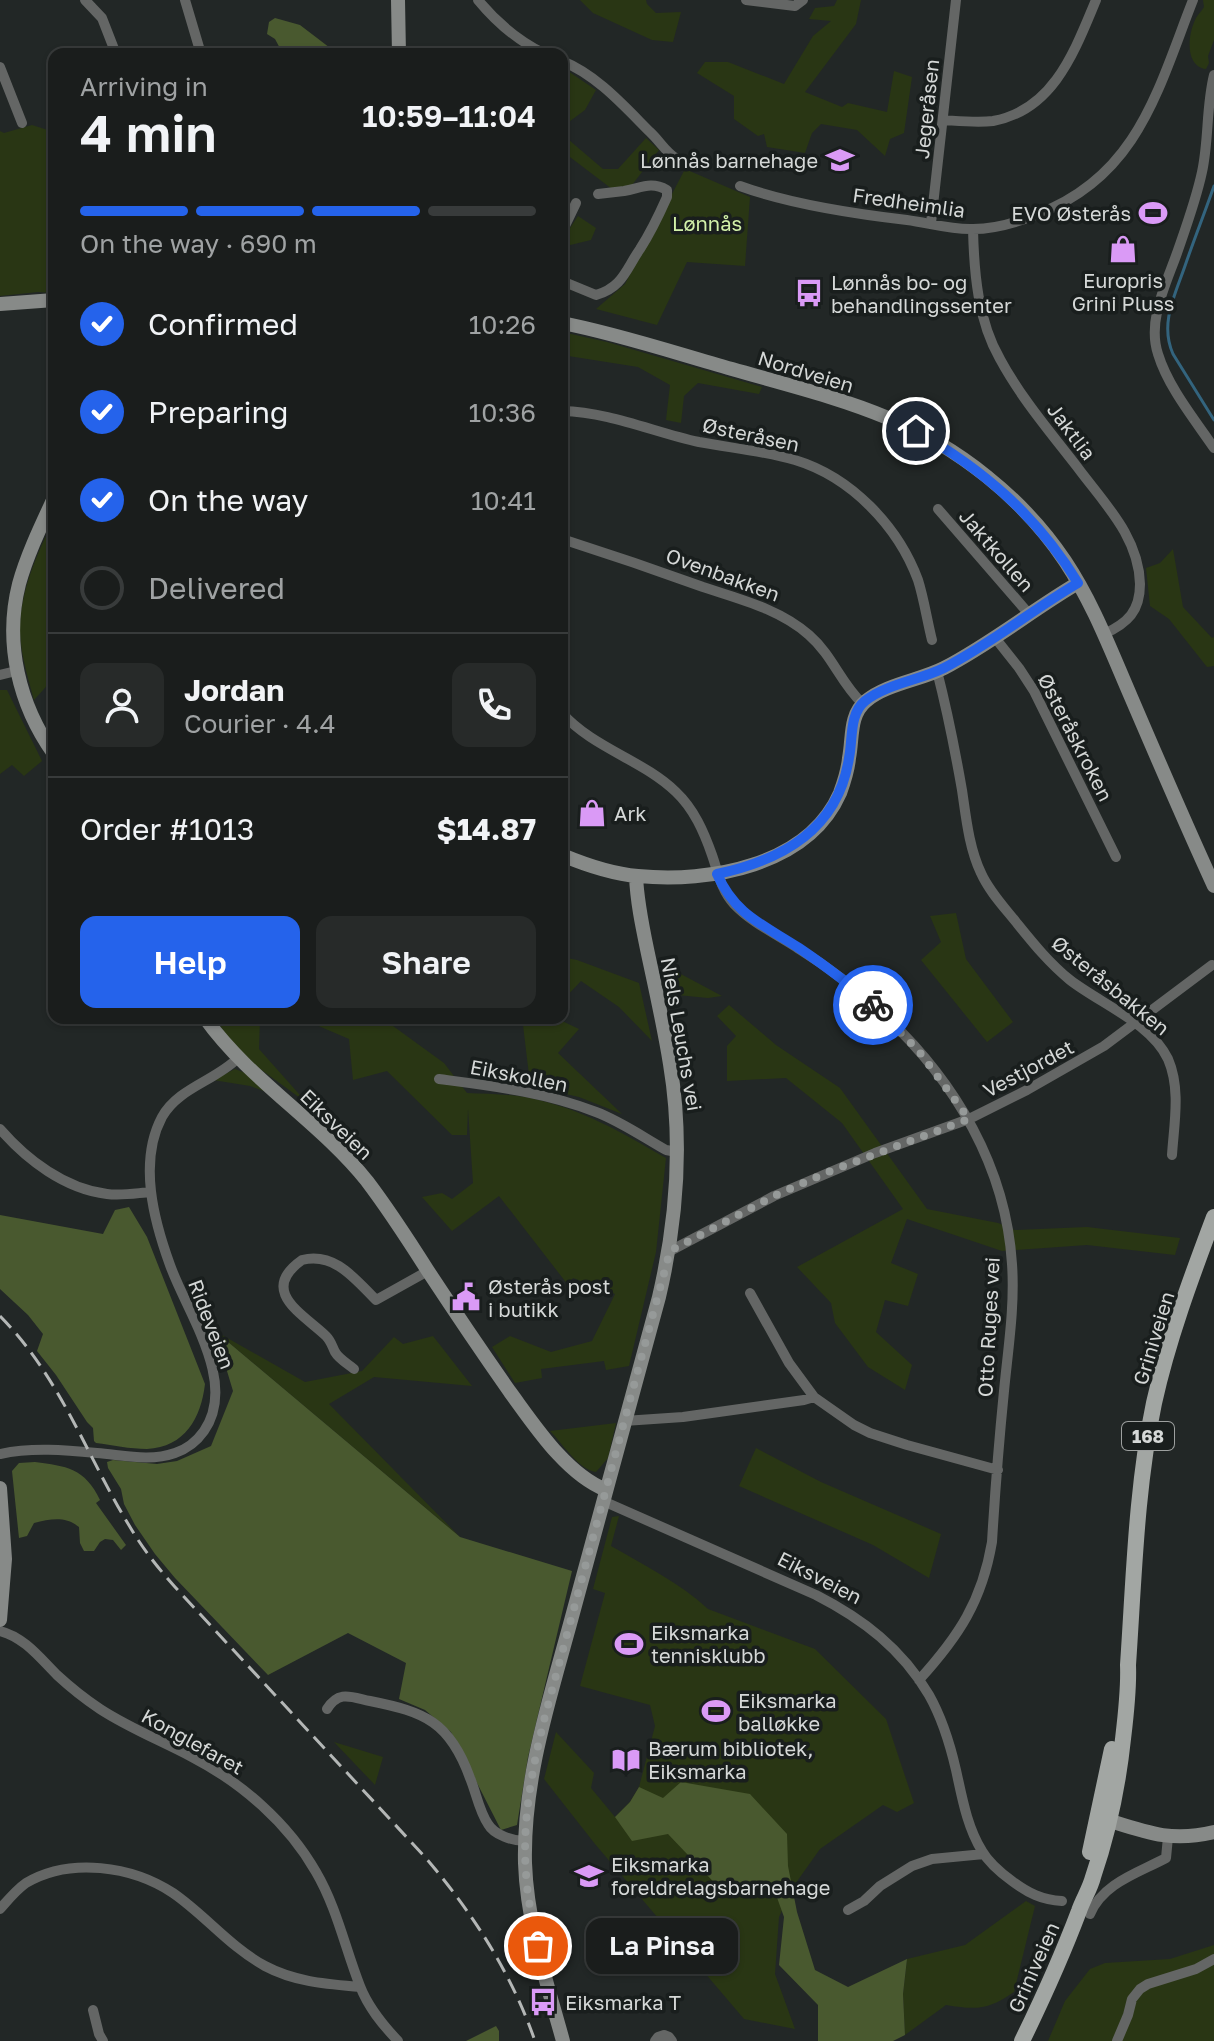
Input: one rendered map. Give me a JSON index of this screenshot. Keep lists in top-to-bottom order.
{
  "streets": {
    "main road": ["Griniveien", "168"],
    "street": [
      "Jegeråsen",
      "Fredheimlia",
      "Nordveien",
      "Jaktlia",
      "Østeråsen",
      "Jaktkollen",
      "Ovenbakken",
      "Østeråskroken",
      "Østeråsbakken",
      "Niels Leuchs vei",
      "Vestjordet",
      "Eikskollen",
      "Eiksveien",
      "Rideveien",
      "Otto Ruges vei",
      "Konglefaret"
    ]
  },
  "crossings": [
    ["Jegeråsen", "Fredheimlia"],
    ["Fredheimlia", "Jaktlia"],
    ["Nordveien", "Jaktlia"],
    ["Østeråsbakken", "Vestjordet"],
    ["Niels Leuchs vei", "Vestjordet"],
    ["Niels Leuchs vei", "Eikskollen"],
    ["Niels Leuchs vei", "Eiksveien"],
    ["Vestjordet", "Otto Ruges vei"],
    ["Eiksveien", "Rideveien"],
    ["Eiksveien", "Otto Ruges vei"]
  ],
  "parks": ["Lønnås"],
  "places": {
    "school or university": ["Lønnås barnehage", "Eiksmarka foreldrelagsbarnehage"],
    "sports": ["EVO Østerås", "Eiksmarka tennisklubb", "Eiksmarka balløkke"],
    "shop": ["Europris Grini Pluss", "Ark"],
    "bus stop": ["Lønnås bo- og behandlingssenter", "Eiksmarka T"],
    "public building": ["Østerås post i butikk"],
    "library": ["Bærum bibliotek, Eiksmarka"],
    "other": ["La Pinsa"]
  },
  "page": {
    "heading": ["4 min", "Arriving in", "10:59–11:04"],
    "panel": [
      "Jordan",
      "Courier · 4.4",
      "Order #1013",
      "$14.87"
    ],
    "bar": "On the way · 690 m",
    "list": [
      ["Confirmed", "10:26"],
      ["Preparing", "10:36"],
      ["On the way", "10:41"],
      "Delivered"
    ],
    "buttons": ["Help", "Share"],
    "bubble": "La Pinsa"
  }
}
